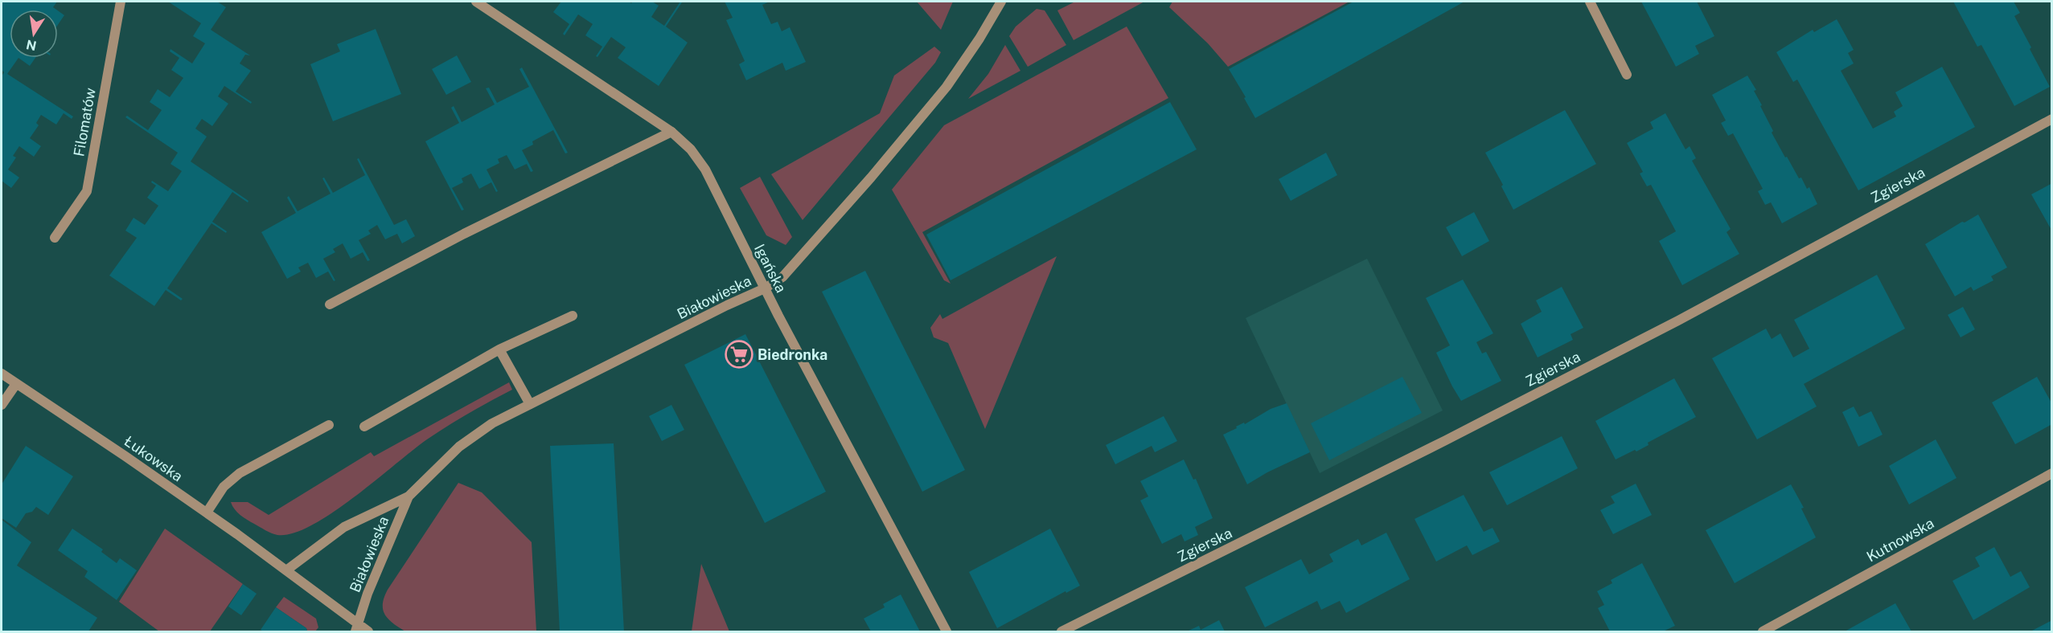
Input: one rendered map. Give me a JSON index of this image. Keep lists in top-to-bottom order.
{
  "streets": {
    "street": [
      "Filomatów",
      "Zgierska",
      "Igańska",
      "Białowieska",
      "Łukowska",
      "Kutnowska"
    ]
  },
  "crossings": [
    ["Igańska", "Białowieska"],
    ["Białowieska", "Łukowska"]
  ],
  "places": {
    "supermarket": ["Biedronka"]
  },
  "north": "bottom"
}
